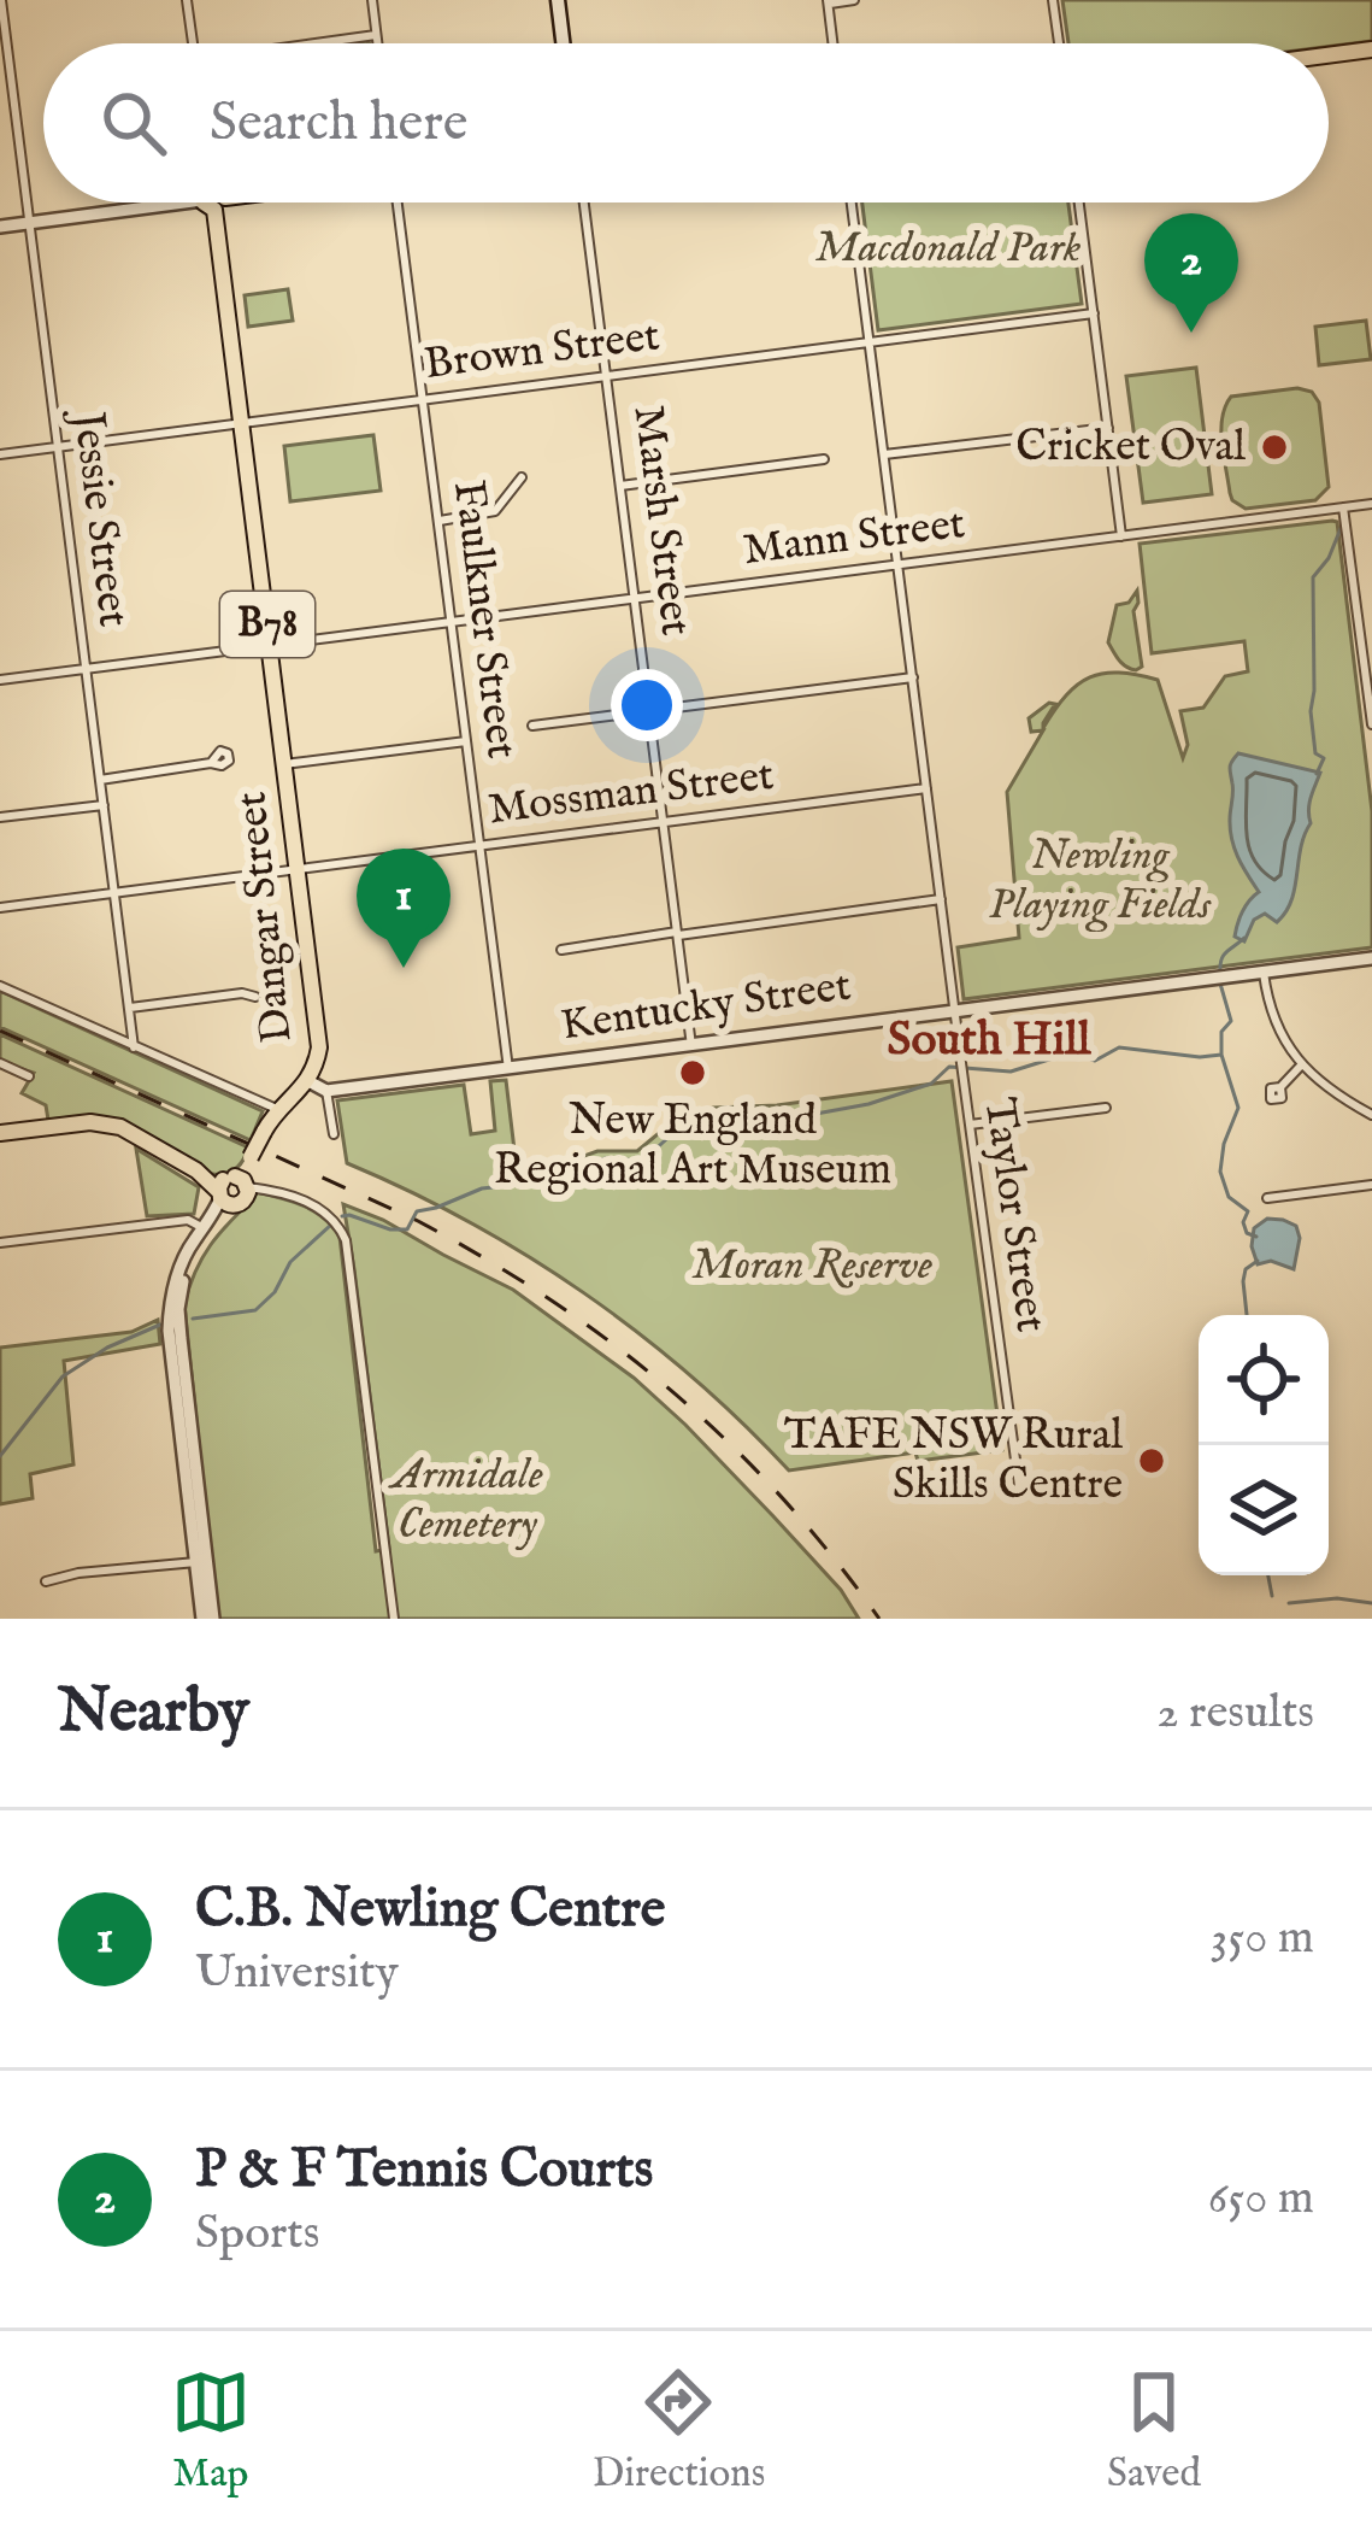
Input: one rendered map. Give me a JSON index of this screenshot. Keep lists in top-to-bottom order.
{
  "streets": {
    "main road": ["B78", "Dangar Street"],
    "street": [
      "Brown Street",
      "Jessie Street",
      "Marsh Street",
      "Mann Street",
      "Faulkner Street",
      "Mossman Street",
      "Kentucky Street",
      "Taylor Street"
    ]
  },
  "crossings": [
    ["Brown Street", "Jessie Street"],
    ["Brown Street", "Marsh Street"],
    ["Brown Street", "Faulkner Street"],
    ["Brown Street", "Dangar Street"],
    ["Brown Street", "Taylor Street"],
    ["Jessie Street", "Mann Street"],
    ["Jessie Street", "Mossman Street"],
    ["Marsh Street", "Mann Street"],
    ["Marsh Street", "Mossman Street"],
    ["Marsh Street", "Kentucky Street"],
    ["Mann Street", "Faulkner Street"],
    ["Mann Street", "Dangar Street"],
    ["Mann Street", "Taylor Street"],
    ["Faulkner Street", "Mossman Street"],
    ["Faulkner Street", "Kentucky Street"],
    ["Mossman Street", "Dangar Street"],
    ["Mossman Street", "Taylor Street"],
    ["Dangar Street", "Kentucky Street"],
    ["Kentucky Street", "Taylor Street"]
  ],
  "districts": ["South Hill"],
  "parks": [
    "Macdonald Park",
    "Newling Playing Fields",
    "Moran Reserve",
    "Armidale Cemetery"
  ],
  "places": ["Cricket Oval", "New England Regional Art Museum", "TAFE NSW Rural Skills Centre"],
  "page": {
    "search": "Search here",
    "pins": ["2", "1"],
    "heading": ["Nearby", "2 results"],
    "list": [
      {
        "mark": "1",
        "name": "C.B. Newling Centre",
        "note": "University",
        "value": "350 m"
      },
      {
        "mark": "2",
        "name": "P & F Tennis Courts",
        "note": "Sports",
        "value": "650 m"
      }
    ],
    "nav": ["Map", "Directions", "Saved"]
  }
}
